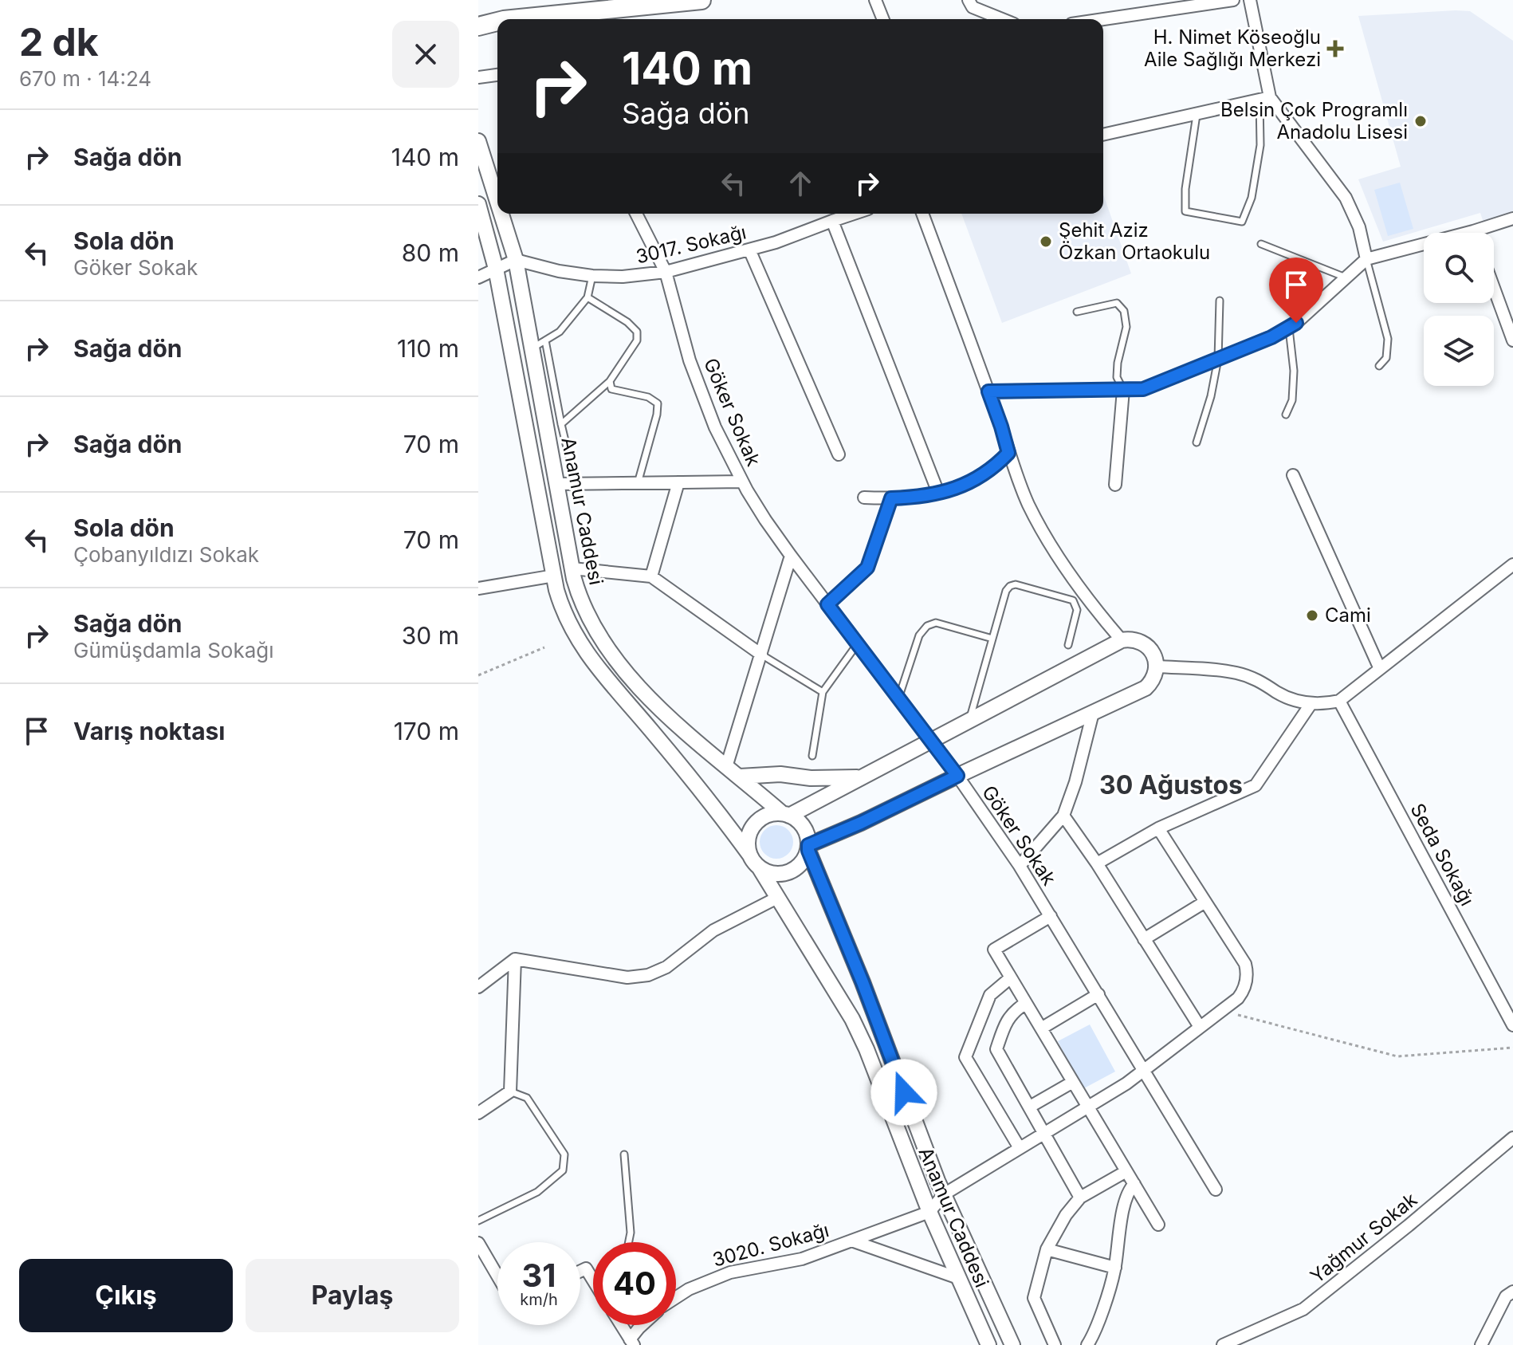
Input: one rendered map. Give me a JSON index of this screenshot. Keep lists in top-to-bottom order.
{
  "streets": {
    "street": [
      "3017. Sokağı",
      "Göker Sokak",
      "Anamur Caddesi",
      "Seda Sokağı",
      "Yağmur Sokak",
      "3020. Sokağı"
    ]
  },
  "crossings": [
    ["3017. Sokağı", "Göker Sokak"],
    ["3017. Sokağı", "Anamur Caddesi"],
    ["Anamur Caddesi", "3020. Sokağı"]
  ],
  "districts": ["30 Ağustos"],
  "places": {
    "health": ["H. Nimet Köseoğlu Aile Sağlığı Merkezi"],
    "other": ["Belsin Çok Programlı Anadolu Lisesi", "Şehit Aziz Özkan Ortaokulu", "Cami"]
  },
  "page": {
    "heading": ["2 dk", "670 m · 14:24"],
    "turn": ["140 m", "Sağa dön"],
    "list": [
      {
        "name": "Sağa dön",
        "value": "140 m"
      },
      {
        "name": "Sola dön",
        "note": "Göker Sokak",
        "value": "80 m"
      },
      {
        "name": "Sağa dön",
        "value": "110 m"
      },
      {
        "name": "Sağa dön",
        "value": "70 m"
      },
      {
        "name": "Sola dön",
        "note": "Çobanyıldızı Sokak",
        "value": "70 m"
      },
      {
        "name": "Sağa dön",
        "note": "Gümüşdamla Sokağı",
        "value": "30 m"
      },
      {
        "name": "Varış noktası",
        "value": "170 m"
      }
    ],
    "speed": "31 km/h",
    "limit": "40",
    "buttons": ["Çıkış", "Paylaş"]
  }
}
